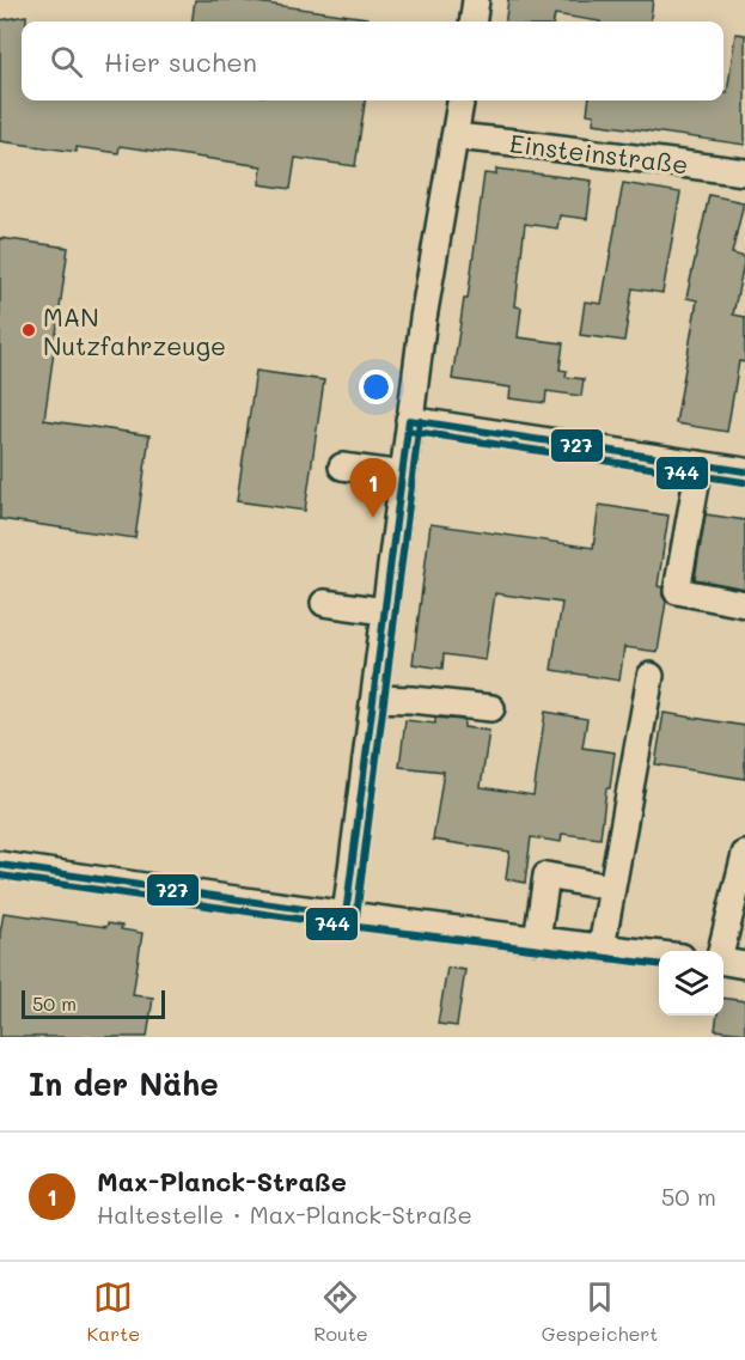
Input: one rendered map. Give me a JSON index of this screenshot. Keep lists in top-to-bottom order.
{
  "streets": {
    "street": ["Einsteinstraße"]
  },
  "places": ["MAN Nutzfahrzeuge"],
  "lines": ["transit line 727", "transit line 744"],
  "scale_bar": "50 m",
  "page": {
    "search": "Hier suchen",
    "pins": "1",
    "scale": "50 m",
    "heading": "In der Nähe",
    "list": [
      {
        "mark": "1",
        "name": "Max-Planck-Straße",
        "note": "Haltestelle · Max-Planck-Straße",
        "value": "50 m"
      }
    ],
    "nav": ["Karte", "Route", "Gespeichert"]
  }
}
